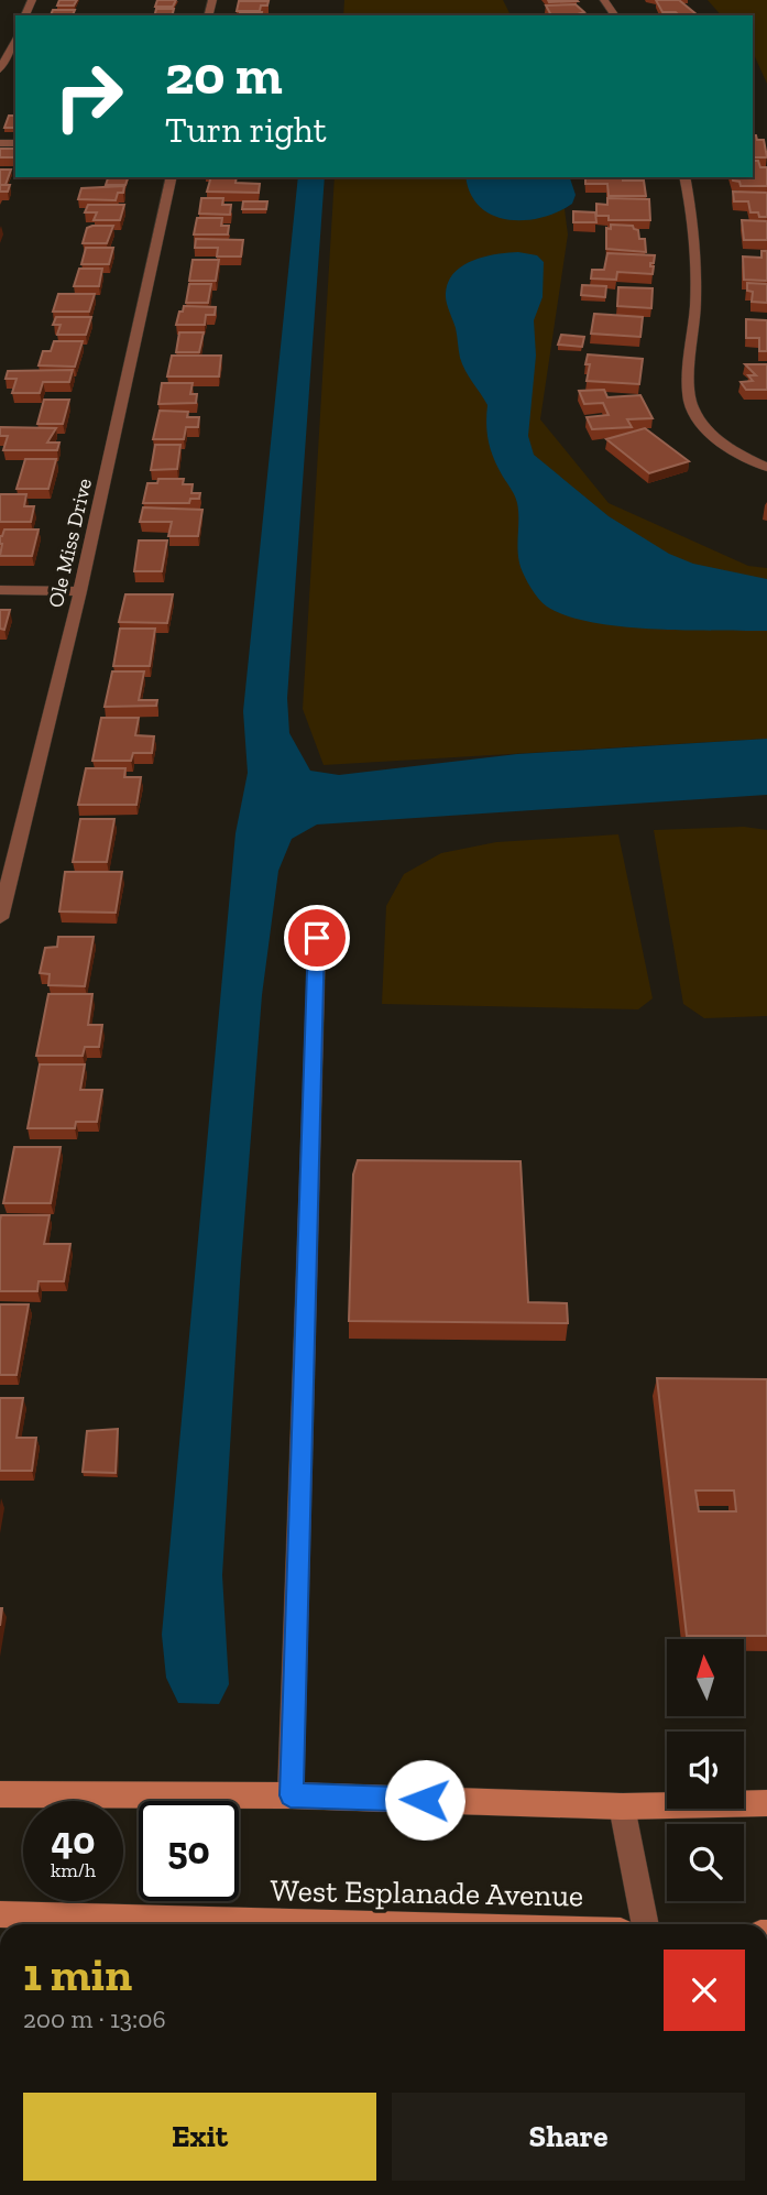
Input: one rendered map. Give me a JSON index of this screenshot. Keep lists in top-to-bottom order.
{
  "streets": {
    "main road": ["West Esplanade Avenue"],
    "street": ["Ole Miss Drive"]
  },
  "north": "top",
  "page": {
    "turn": ["20 m", "Turn right"],
    "speed": "40 km/h",
    "limit": "50",
    "heading": ["1 min", "200 m · 13:06"],
    "buttons": ["Exit", "Share"]
  }
}
